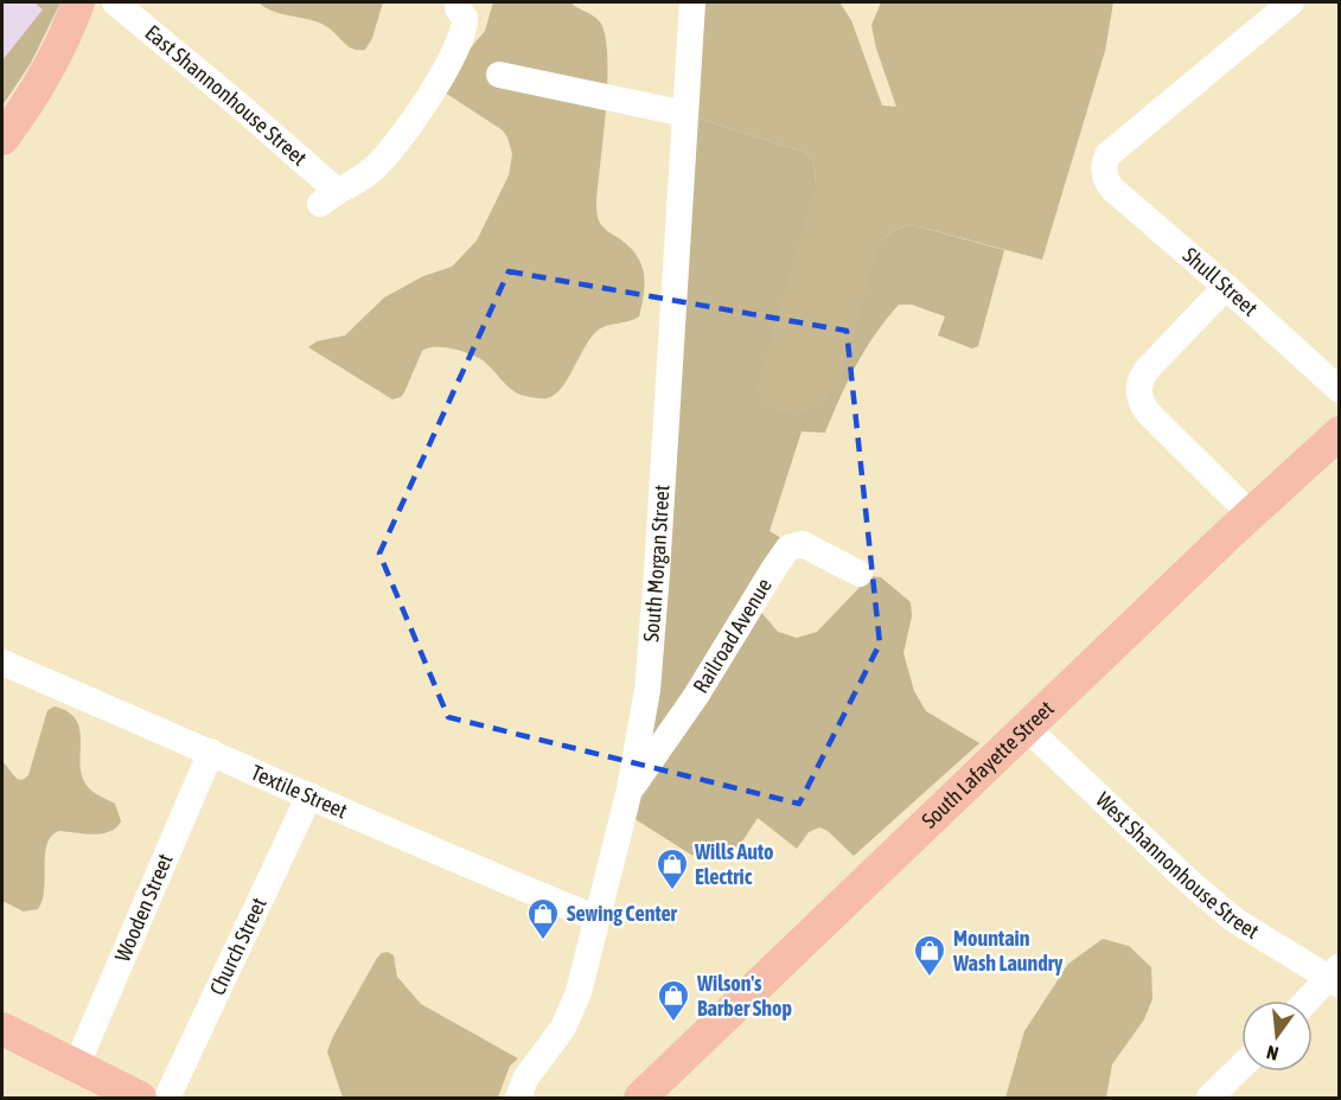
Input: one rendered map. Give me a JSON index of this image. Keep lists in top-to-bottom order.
{
  "streets": {
    "main road": ["South Lafayette Street"],
    "street": [
      "East Shannonhouse Street",
      "Shull Street",
      "South Morgan Street",
      "Railroad Avenue",
      "Textile Street",
      "West Shannonhouse Street",
      "Wooden Street",
      "Church Street"
    ]
  },
  "crossings": [
    ["South Morgan Street", "Railroad Avenue"],
    ["South Morgan Street", "Textile Street"],
    ["South Lafayette Street", "West Shannonhouse Street"],
    ["Textile Street", "Wooden Street"],
    ["Textile Street", "Church Street"]
  ],
  "places": {
    "shop": [
      "Wills Auto Electric",
      "Sewing Center",
      "Mountain Wash Laundry",
      "Wilson's Barber Shop"
    ]
  },
  "north": "bottom"
}
